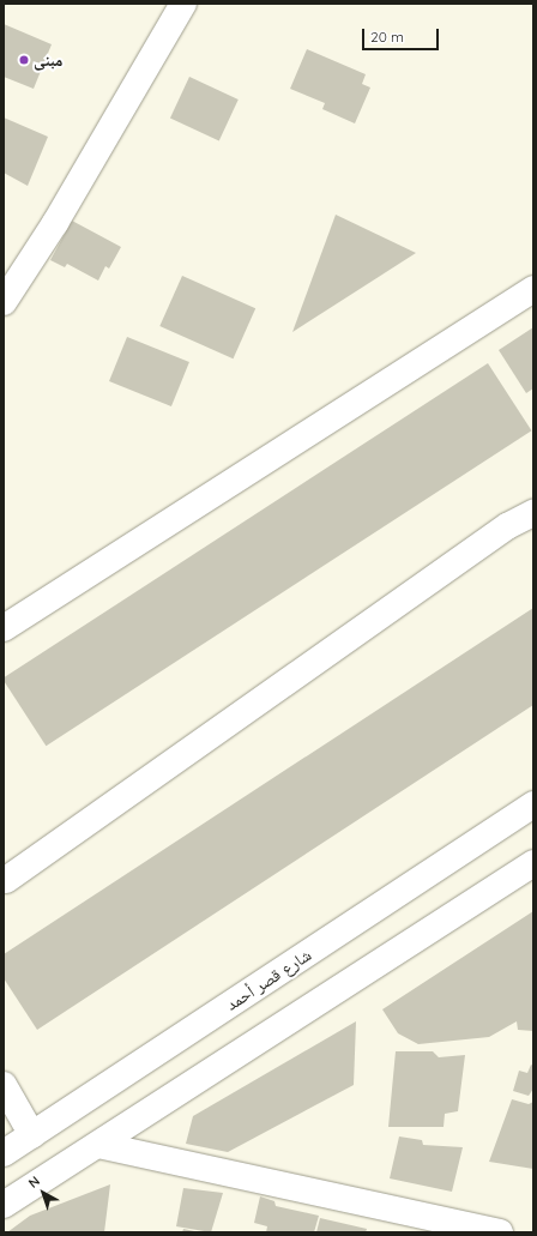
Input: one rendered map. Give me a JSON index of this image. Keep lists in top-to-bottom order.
{
  "streets": {
    "street": ["شارع قصر أحمد"]
  },
  "places": ["مبنى"],
  "scale_bar": "20 m",
  "north": "top left"
}
